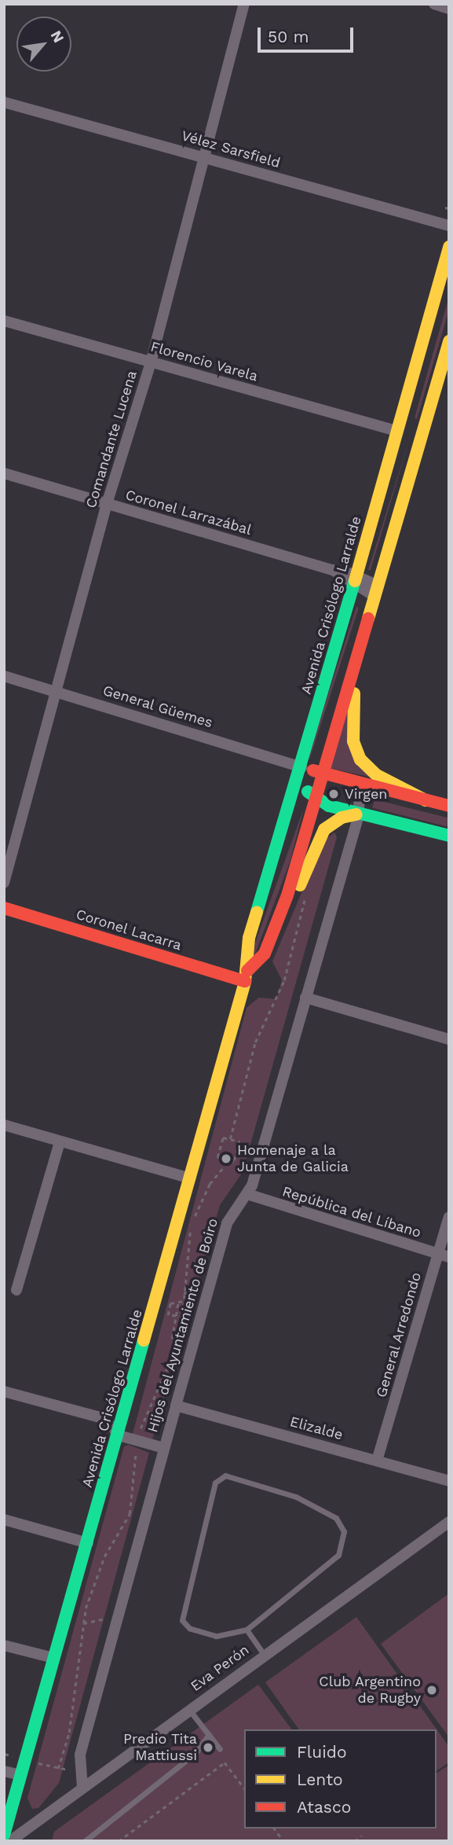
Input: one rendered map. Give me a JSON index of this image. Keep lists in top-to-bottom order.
{
  "streets": {
    "main road": ["Avenida Crisólogo Larralde", "Coronel Lacarra"],
    "street": [
      "Vélez Sarsfield",
      "Florencio Varela",
      "Comandante Lucena",
      "Coronel Larrazábal",
      "General Güemes",
      "República del Líbano",
      "Hijos del Ayuntamiento de Boiro",
      "General Arredondo",
      "Elizalde",
      "Eva Perón"
    ]
  },
  "crossings": [
    ["Vélez Sarsfield", "Comandante Lucena"],
    ["Florencio Varela", "Comandante Lucena"],
    ["Florencio Varela", "Avenida Crisólogo Larralde"],
    ["Comandante Lucena", "Coronel Larrazábal"],
    ["Comandante Lucena", "General Güemes"],
    ["Coronel Larrazábal", "Avenida Crisólogo Larralde"],
    ["Avenida Crisólogo Larralde", "General Güemes"],
    ["Avenida Crisólogo Larralde", "Coronel Lacarra"],
    ["República del Líbano", "Hijos del Ayuntamiento de Boiro"],
    ["República del Líbano", "General Arredondo"],
    ["Hijos del Ayuntamiento de Boiro", "Elizalde"],
    ["Hijos del Ayuntamiento de Boiro", "Eva Perón"],
    ["General Arredondo", "Elizalde"]
  ],
  "places": [
    "Virgen",
    "Homenaje a la Junta de Galicia",
    "Club Argentino de Rugby",
    "Predio Tita Mattiussi"
  ],
  "legend": ["Fluido", "Lento", "Atasco"],
  "scale_bar": "50 m",
  "north": "top right"
}
